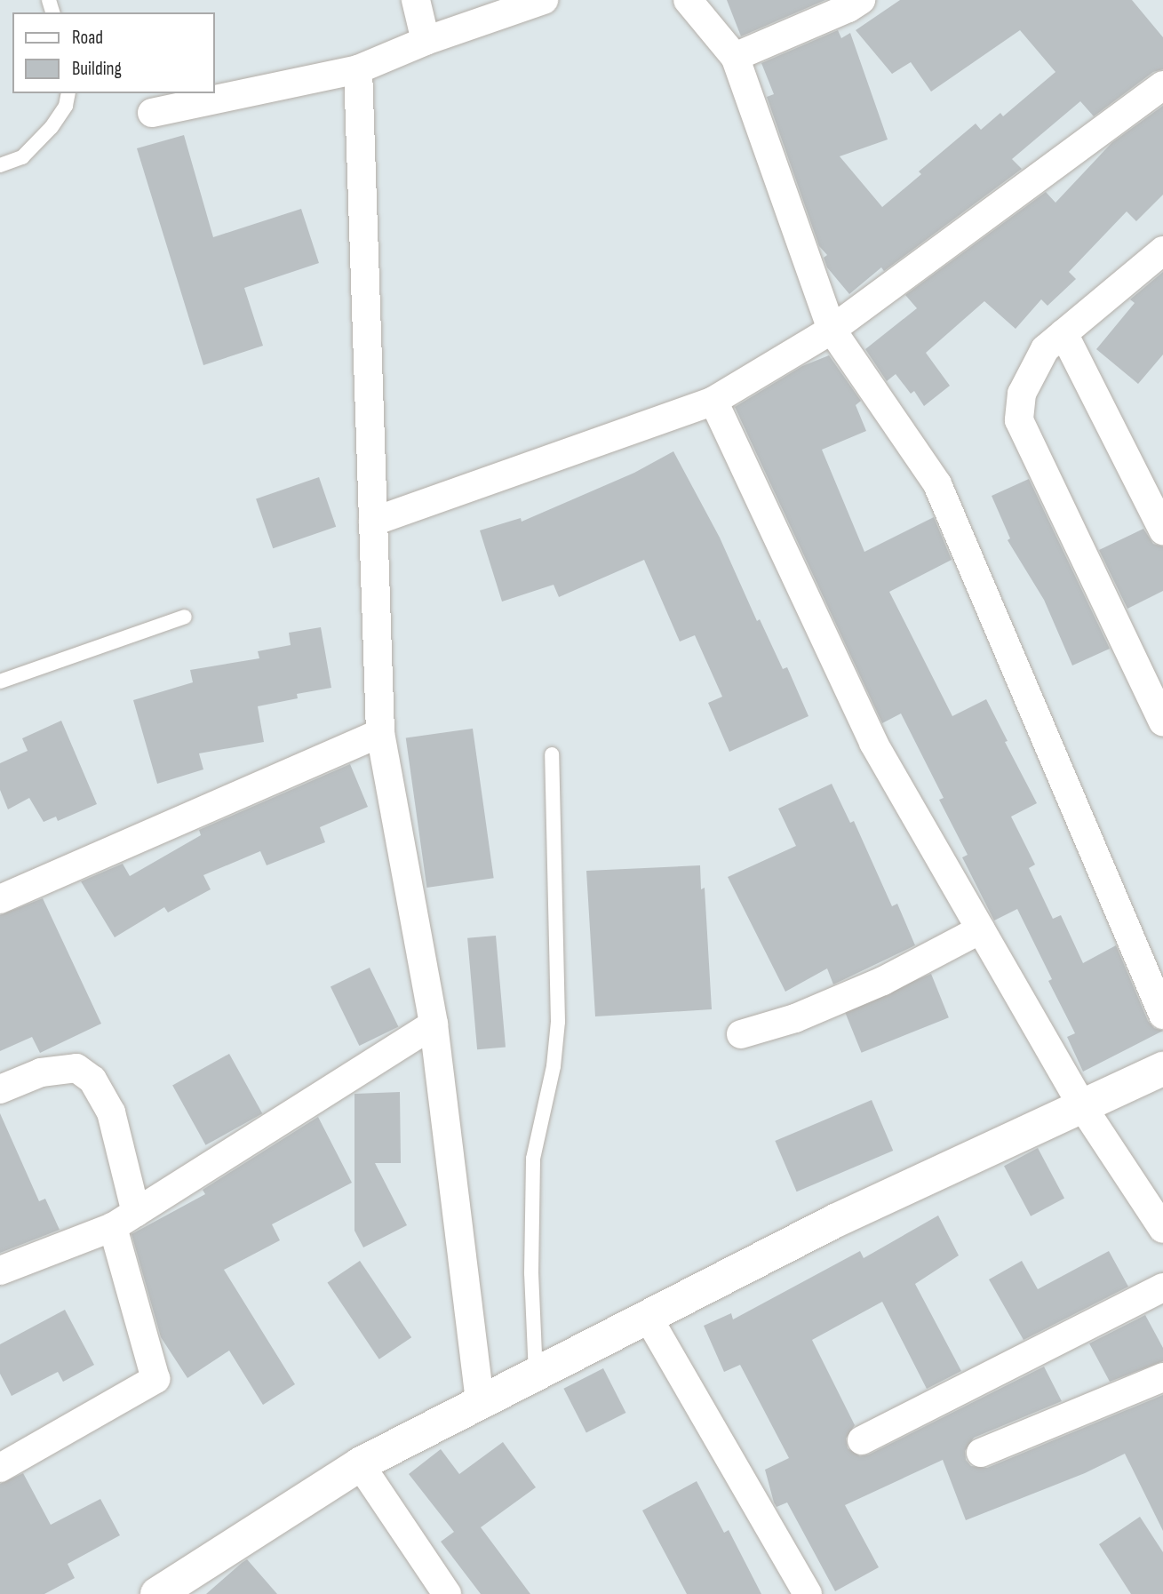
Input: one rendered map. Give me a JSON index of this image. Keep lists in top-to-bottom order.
{
  "legend": ["Road", "Building"]
}
